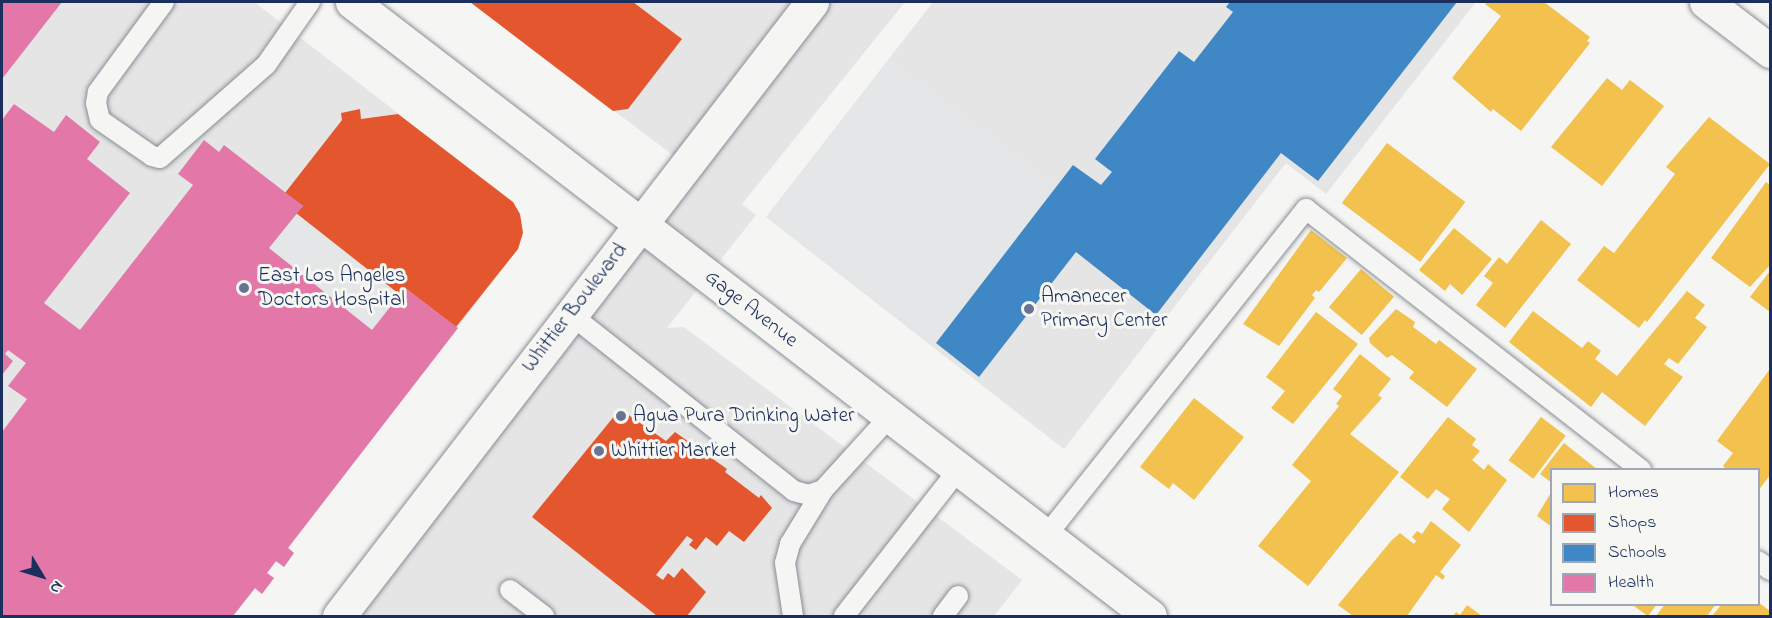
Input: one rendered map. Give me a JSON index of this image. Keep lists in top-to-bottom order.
{
  "streets": {
    "street": ["Whittier Boulevard", "Gage Avenue"]
  },
  "crossings": [
    ["Whittier Boulevard", "Gage Avenue"]
  ],
  "places": [
    "East Los Angeles Doctors Hospital",
    "Amanecer Primary Center",
    "Agua Pura Drinking Water",
    "Whittier Market"
  ],
  "legend": [
    "Homes",
    "Shops",
    "Schools",
    "Health"
  ],
  "north": "bottom right"
}
